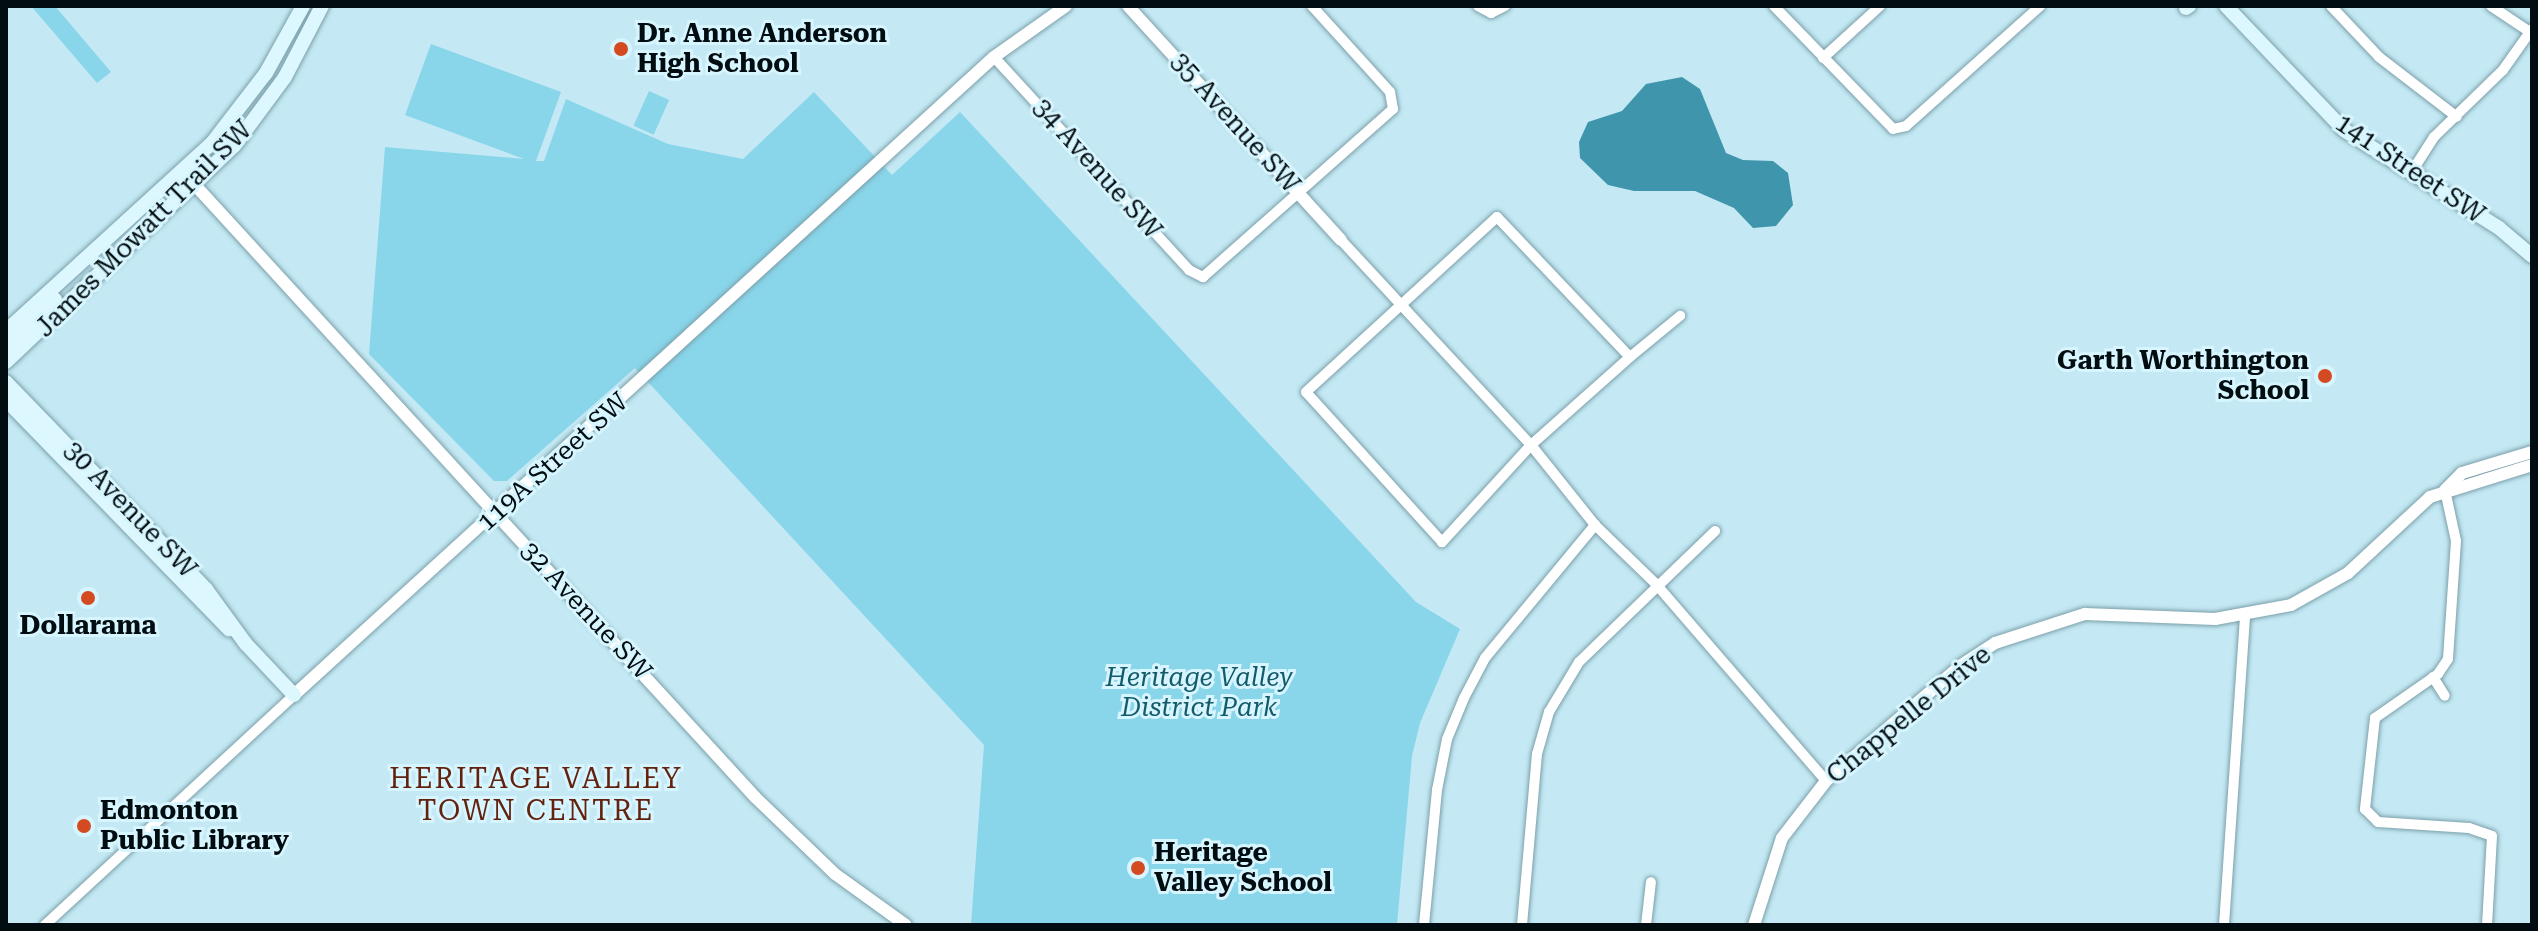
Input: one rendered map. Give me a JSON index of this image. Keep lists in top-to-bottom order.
{
  "streets": {
    "main road": ["141 Street SW", "James Mowatt Trail SW", "30 Avenue SW"],
    "street": [
      "35 Avenue SW",
      "34 Avenue SW",
      "119A Street SW",
      "32 Avenue SW",
      "Chappelle Drive"
    ]
  },
  "crossings": [
    ["35 Avenue SW", "34 Avenue SW"],
    ["34 Avenue SW", "119A Street SW"],
    ["James Mowatt Trail SW", "32 Avenue SW"],
    ["119A Street SW", "30 Avenue SW"],
    ["119A Street SW", "32 Avenue SW"]
  ],
  "districts": ["HERITAGE VALLEY TOWN CENTRE"],
  "parks": ["Heritage Valley District Park"],
  "places": [
    "Dr. Anne Anderson High School",
    "Garth Worthington School",
    "Dollarama",
    "Edmonton Public Library",
    "Heritage Valley School"
  ]
}
